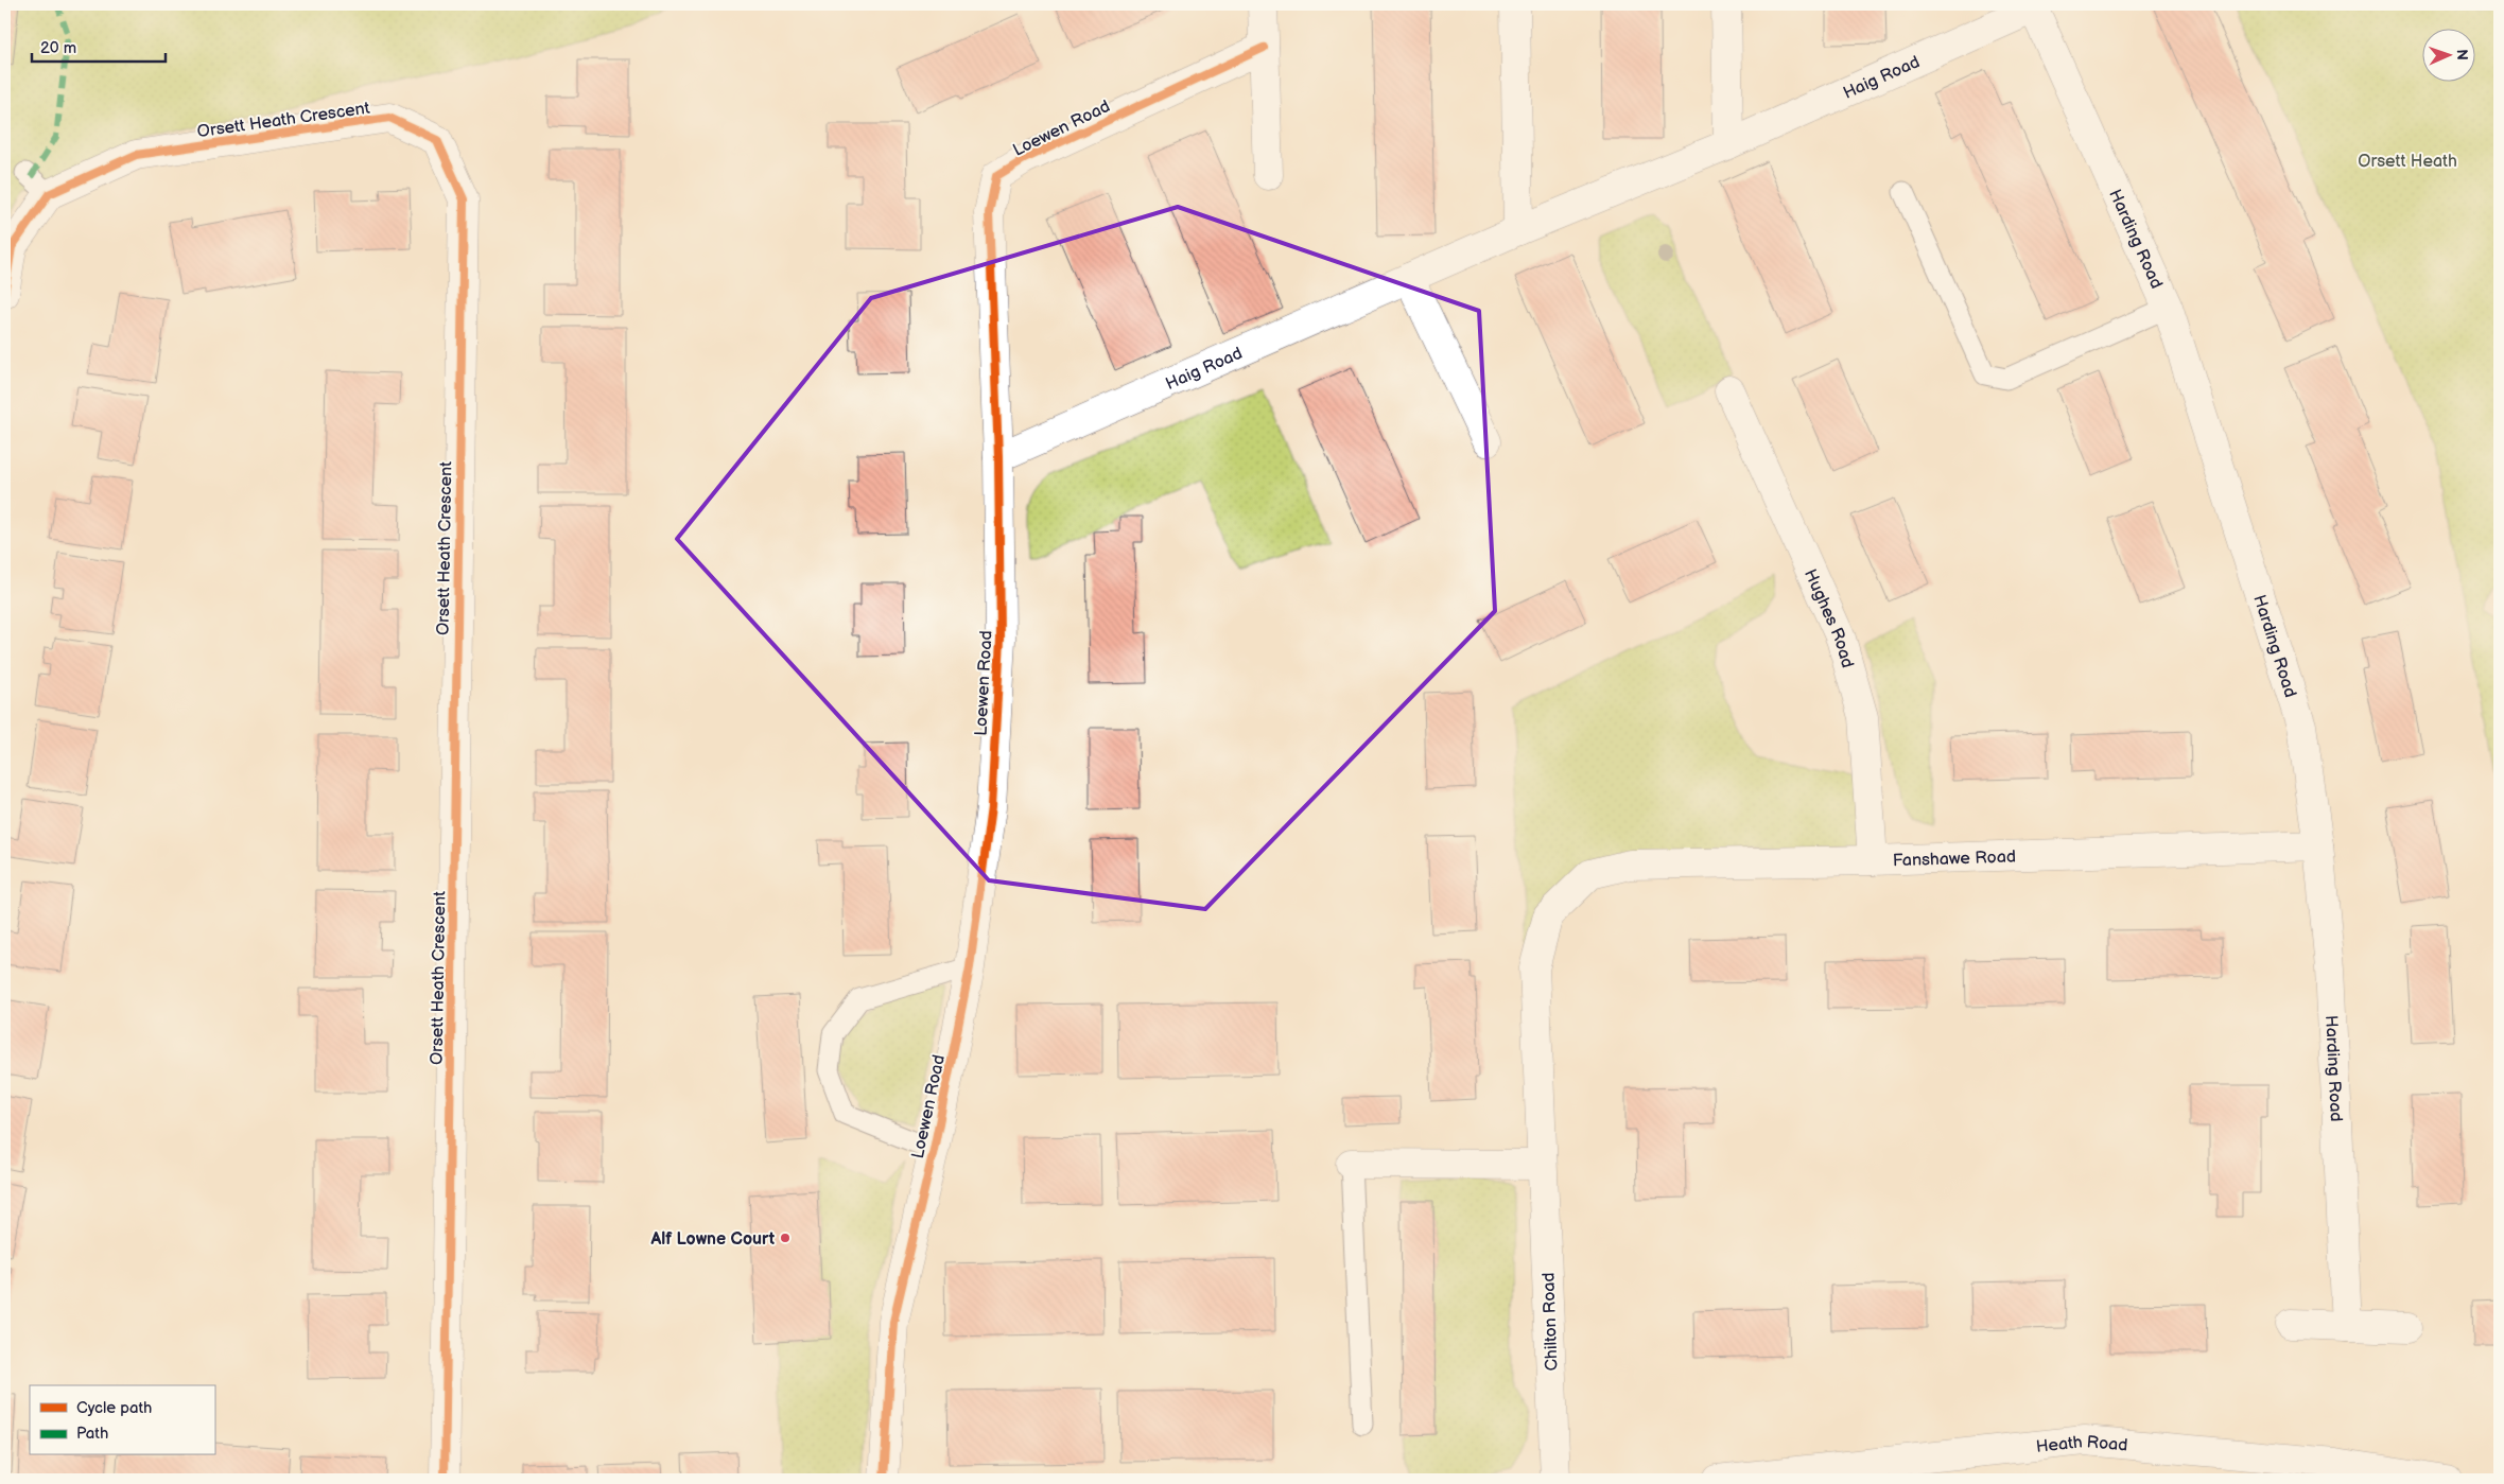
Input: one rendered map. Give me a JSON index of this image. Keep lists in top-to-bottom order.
{
  "streets": {
    "street": [
      "Haig Road",
      "Orsett Heath Crescent",
      "Loewen Road",
      "Harding Road",
      "Hughes Road",
      "Fanshawe Road",
      "Chilton Road",
      "Heath Road"
    ]
  },
  "crossings": [
    ["Haig Road", "Loewen Road"],
    ["Haig Road", "Harding Road"],
    ["Harding Road", "Fanshawe Road"],
    ["Hughes Road", "Fanshawe Road"],
    ["Fanshawe Road", "Chilton Road"]
  ],
  "parks": ["Orsett Heath"],
  "places": ["Alf Lowne Court"],
  "legend": ["Cycle path", "Path"],
  "scale_bar": "20 m",
  "north": "right"
}
